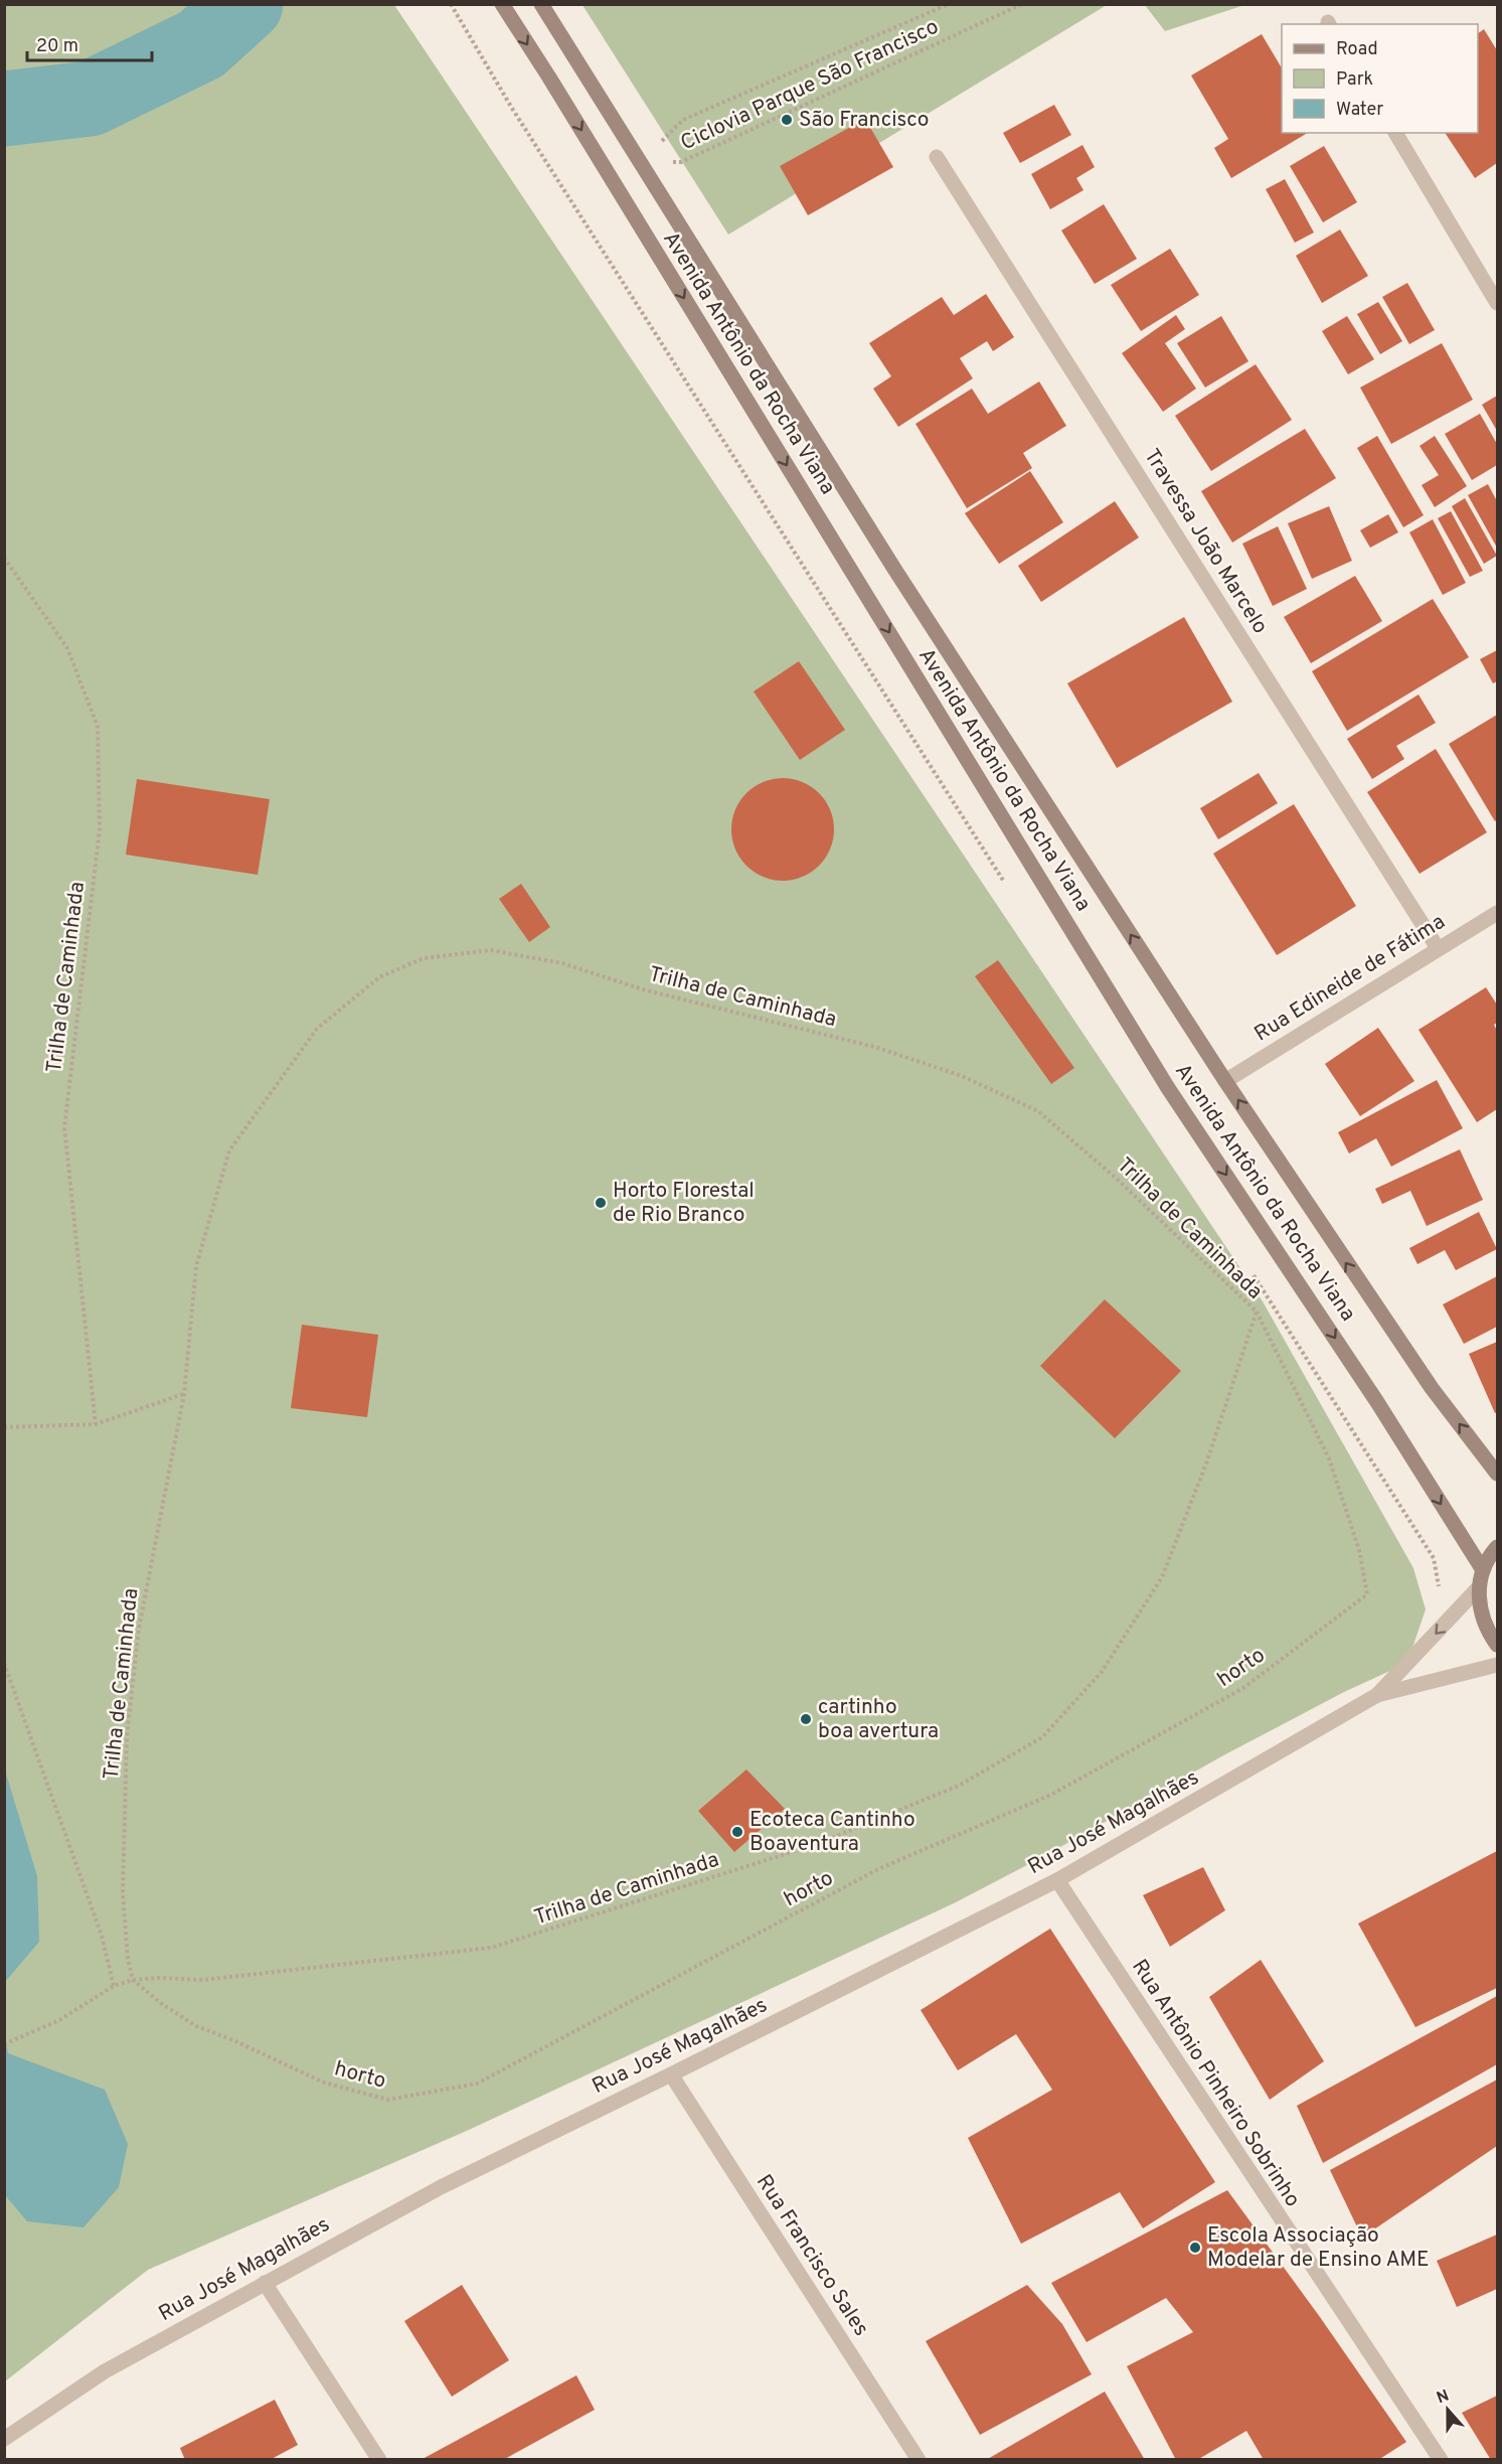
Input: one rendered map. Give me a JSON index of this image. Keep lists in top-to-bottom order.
{
  "streets": {
    "main road": ["Avenida Antônio da Rocha Viana"],
    "street": [
      "Travessa João Marcelo",
      "Rua Edineide de Fátima",
      "Rua José Magalhães",
      "Rua Antônio Pinheiro Sobrinho",
      "Rua Francisco Sales"
    ],
    "path": ["Ciclovia Parque São Francisco", "Trilha de Caminhada", "horto"]
  },
  "crossings": [
    ["Ciclovia Parque São Francisco", "Avenida Antônio da Rocha Viana"],
    ["Avenida Antônio da Rocha Viana", "Rua Edineide de Fátima"],
    ["Travessa João Marcelo", "Rua Edineide de Fátima"],
    ["Trilha de Caminhada", "horto"],
    ["Rua José Magalhães", "Rua Antônio Pinheiro Sobrinho"],
    ["Rua José Magalhães", "Rua Francisco Sales"]
  ],
  "places": [
    "São Francisco",
    "Horto Florestal de Rio Branco",
    "cartinho boa avertura",
    "Ecoteca Cantinho Boaventura",
    "Escola Associação Modelar de Ensino AME"
  ],
  "legend": ["Road", "Park", "Water"],
  "scale_bar": "20 m",
  "north": "top"
}
